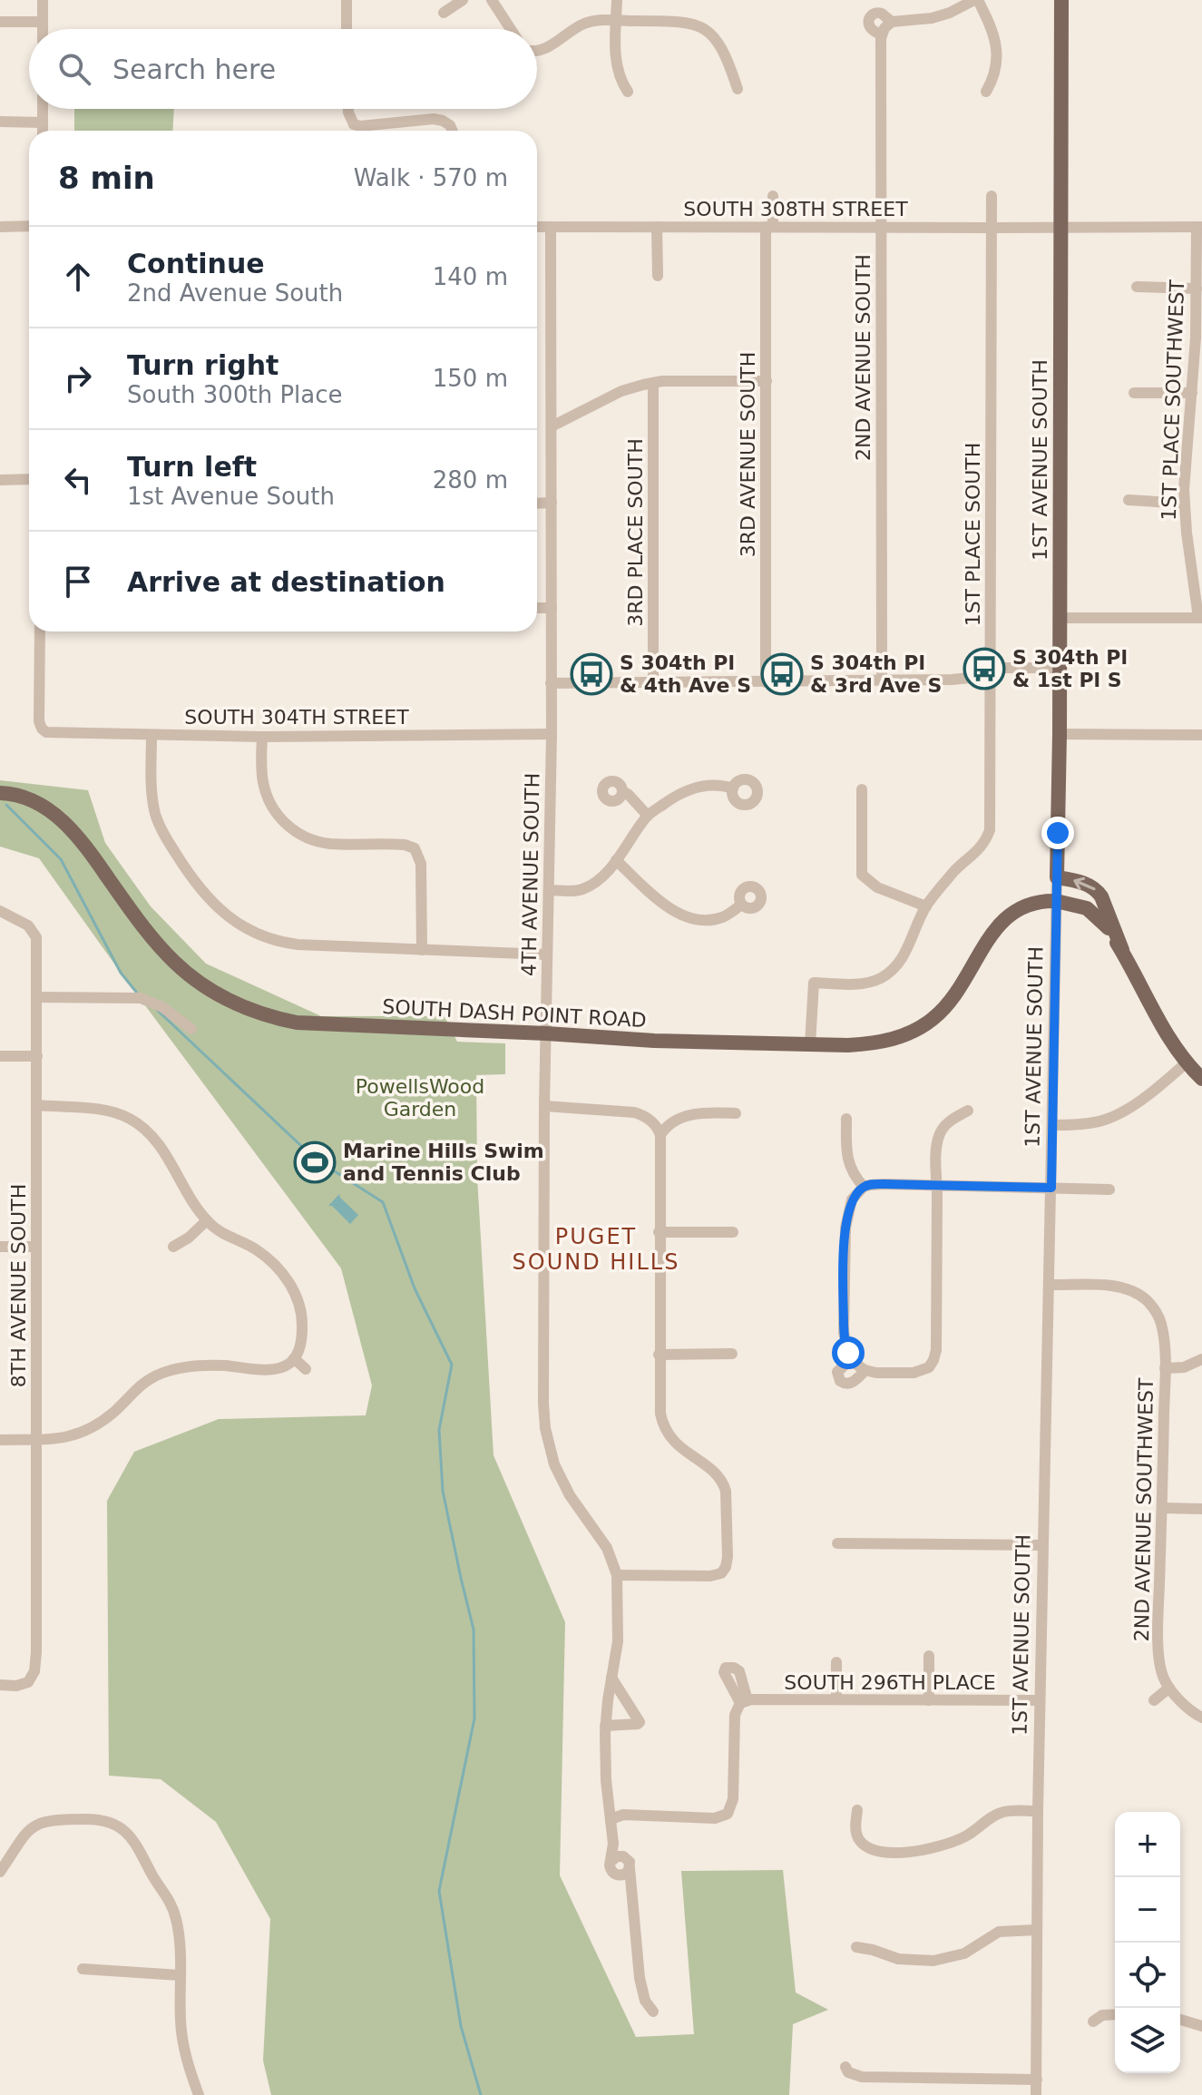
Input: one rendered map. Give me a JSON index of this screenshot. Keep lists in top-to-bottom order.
{
  "streets": {
    "main road": ["1ST AVENUE SOUTH", "SOUTH DASH POINT ROAD"],
    "street": [
      "SOUTH 308TH STREET",
      "2ND AVENUE SOUTH",
      "1ST PLACE SOUTHWEST",
      "3RD AVENUE SOUTH",
      "3RD PLACE SOUTH",
      "1ST PLACE SOUTH",
      "SOUTH 304TH STREET",
      "4TH AVENUE SOUTH",
      "8TH AVENUE SOUTH",
      "2ND AVENUE SOUTHWEST",
      "SOUTH 296TH PLACE"
    ]
  },
  "crossings": [
    ["SOUTH 308TH STREET", "2ND AVENUE SOUTH"],
    ["SOUTH 308TH STREET", "1ST PLACE SOUTHWEST"],
    ["SOUTH 308TH STREET", "3RD AVENUE SOUTH"],
    ["SOUTH 308TH STREET", "1ST AVENUE SOUTH"],
    ["SOUTH 308TH STREET", "1ST PLACE SOUTH"],
    ["SOUTH 308TH STREET", "4TH AVENUE SOUTH"],
    ["1ST AVENUE SOUTH", "SOUTH 296TH PLACE"],
    ["1ST PLACE SOUTH", "SOUTH DASH POINT ROAD"],
    ["SOUTH 304TH STREET", "4TH AVENUE SOUTH"],
    ["4TH AVENUE SOUTH", "SOUTH DASH POINT ROAD"],
    ["4TH AVENUE SOUTH", "SOUTH 296TH PLACE"]
  ],
  "districts": ["PUGET SOUND HILLS"],
  "parks": ["PowellsWood Garden"],
  "places": {
    "bus stop": ["S 304th Pl & 1st Pl S", "S 304th Pl & 4th Ave S", "S 304th Pl & 3rd Ave S"],
    "sports": ["Marine Hills Swim and Tennis Club"]
  },
  "page": {
    "search": "Search here",
    "heading": ["8 min", "Walk · 570 m"],
    "list": [
      ["Continue", "2nd Avenue South", "140 m"],
      ["Turn right", "South 300th Place", "150 m"],
      ["Turn left", "1st Avenue South", "280 m"],
      "Arrive at destination"
    ],
    "map_buttons": ["+", "−"]
  }
}
